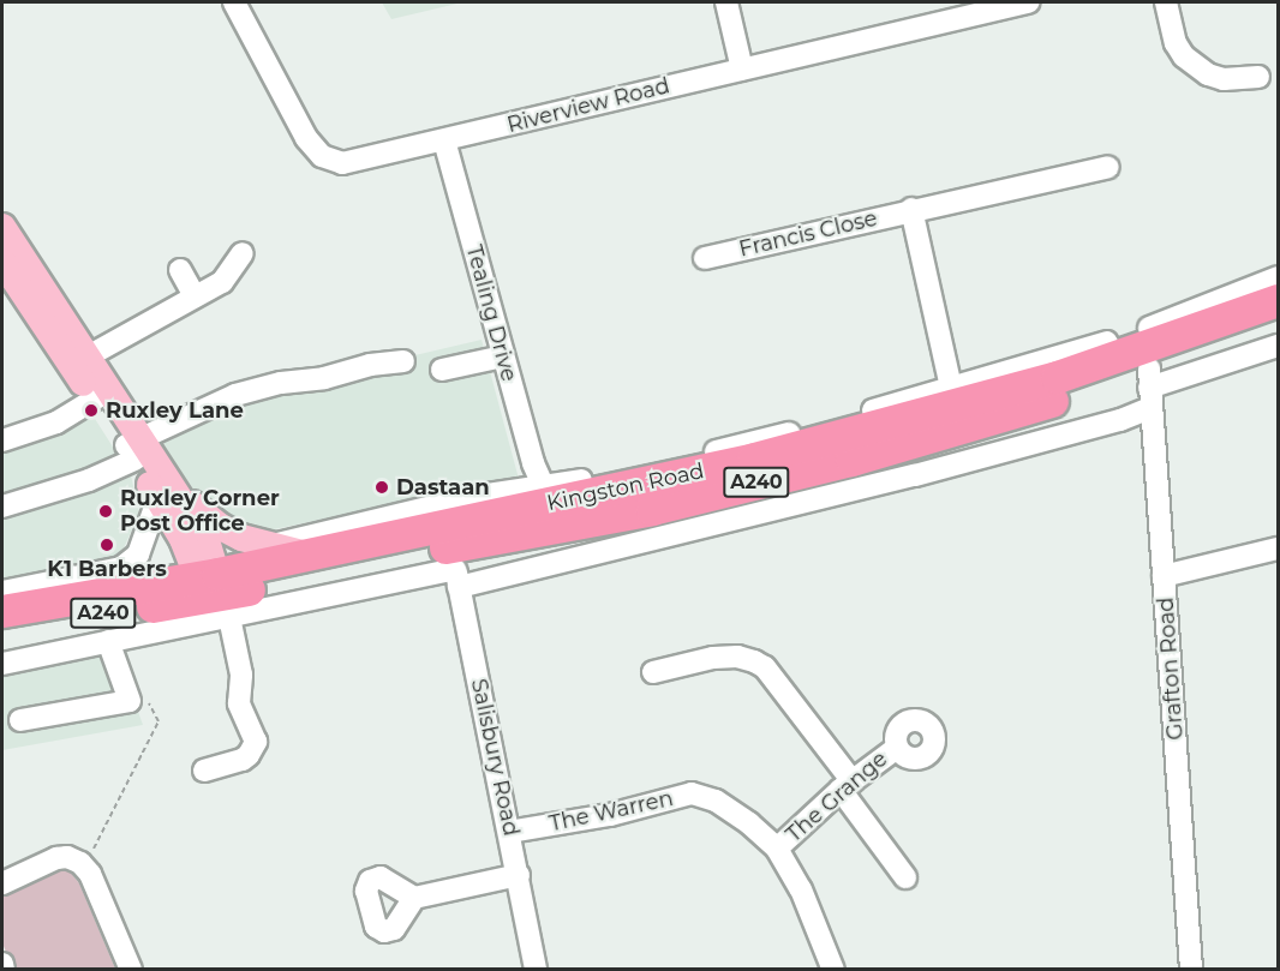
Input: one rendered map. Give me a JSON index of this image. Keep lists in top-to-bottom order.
{
  "streets": {
    "highway": ["A240", "Kingston Road"],
    "street": [
      "Riverview Road",
      "Francis Close",
      "Tealing Drive",
      "Grafton Road",
      "Salisbury Road",
      "The Grange",
      "The Warren"
    ]
  },
  "crossings": [
    ["Riverview Road", "Tealing Drive"],
    ["Tealing Drive", "Kingston Road"],
    ["Kingston Road", "Grafton Road"],
    ["Kingston Road", "Salisbury Road"],
    ["Salisbury Road", "The Warren"],
    ["The Grange", "The Warren"]
  ],
  "places": [
    "Ruxley Lane",
    "Dastaan",
    "Ruxley Corner Post Office",
    "K1 Barbers"
  ]
}
